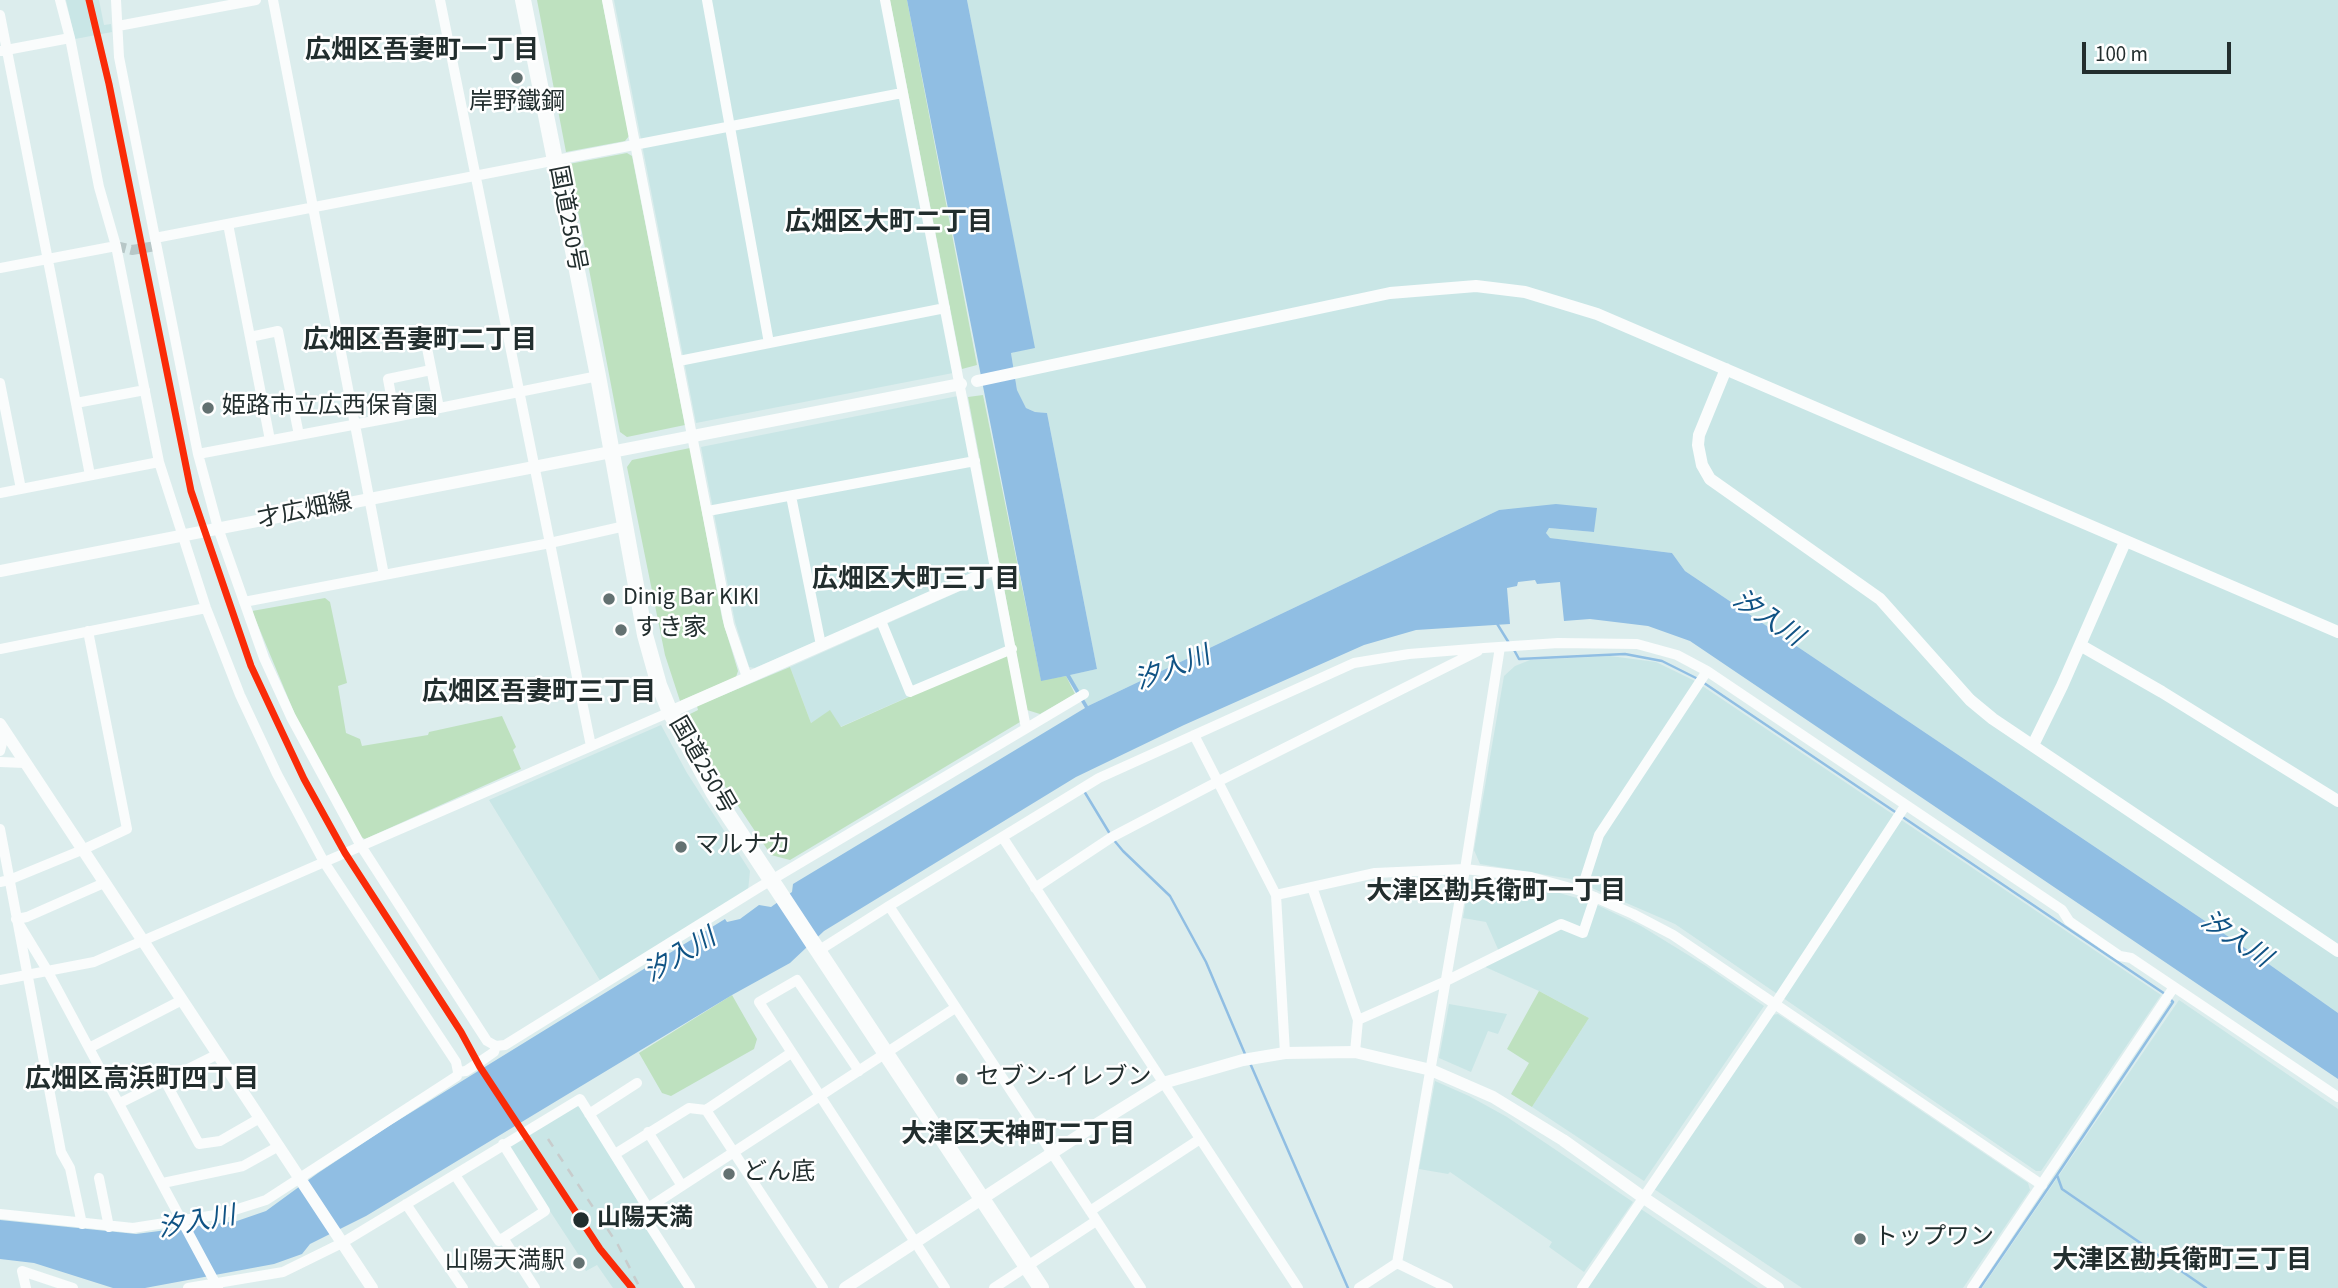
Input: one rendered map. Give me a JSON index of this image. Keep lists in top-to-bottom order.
{
  "streets": {
    "highway": ["国道250号"],
    "street": ["才広畑線"]
  },
  "crossings": [
    ["国道250号", "才広畑線"]
  ],
  "districts": [
    "広畑区吾妻町一丁目",
    "広畑区大町二丁目",
    "広畑区吾妻町二丁目",
    "広畑区大町三丁目",
    "広畑区吾妻町三丁目",
    "大津区勘兵衛町一丁目",
    "広畑区高浜町四丁目",
    "大津区天神町二丁目",
    "大津区勘兵衛町三丁目"
  ],
  "water": ["汐入川"],
  "places": [
    "岸野鐵鋼",
    "姫路市立広西保育園",
    "Dinig Bar KIKI",
    "すき家",
    "マルナカ",
    "セブン-イレブン",
    "どん底",
    "山陽天満",
    "トップワン",
    "山陽天満駅"
  ],
  "scale_bar": "100 m"
}
